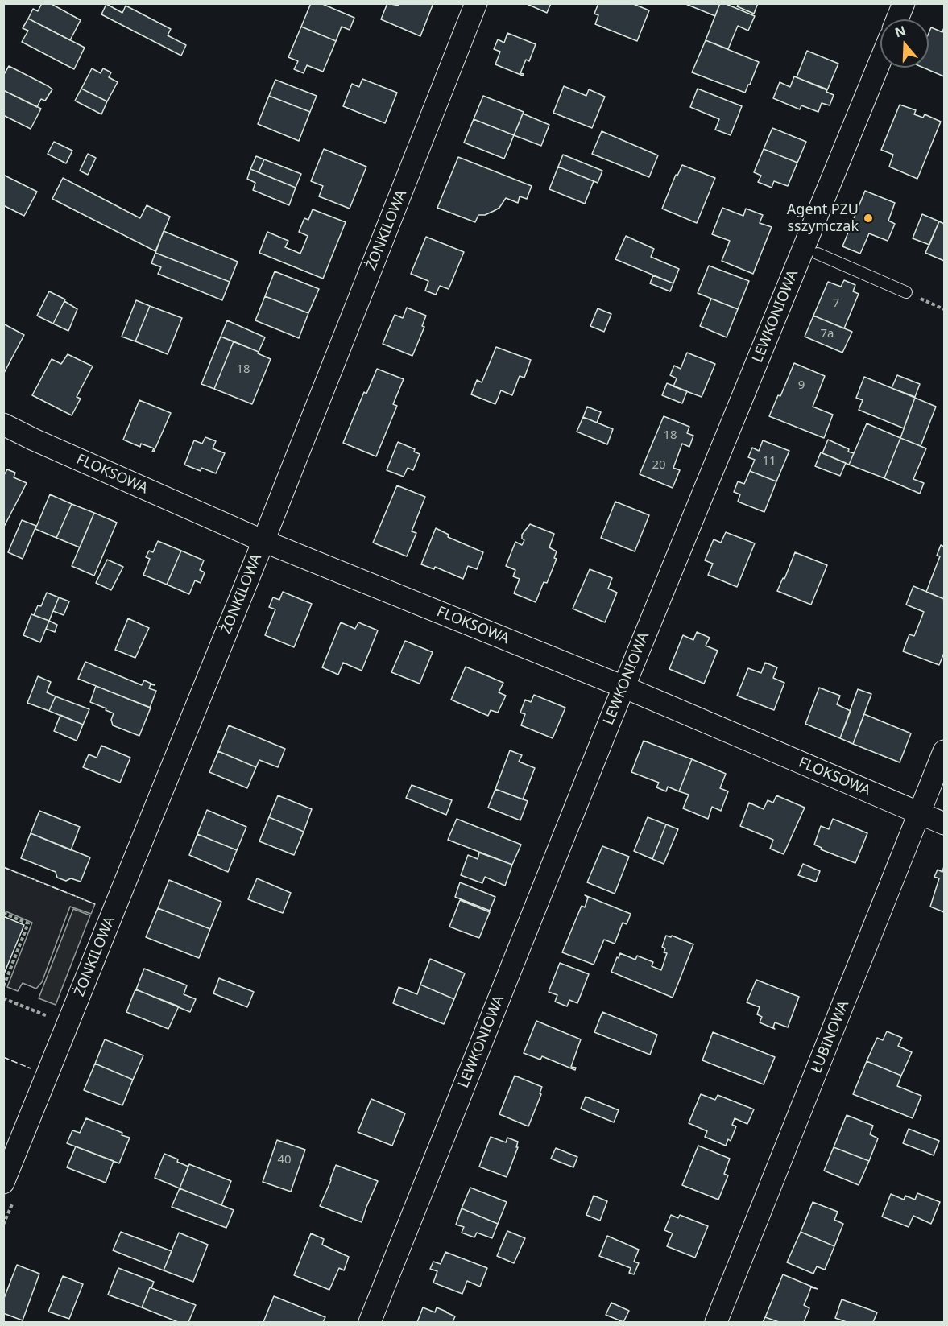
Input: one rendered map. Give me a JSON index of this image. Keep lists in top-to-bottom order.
{
  "streets": {
    "street": [
      "ŻONKILOWA",
      "LEWKONIOWA",
      "FLOKSOWA",
      "ŁUBINOWA"
    ]
  },
  "crossings": [
    ["ŻONKILOWA", "FLOKSOWA"],
    ["LEWKONIOWA", "FLOKSOWA"],
    ["FLOKSOWA", "ŁUBINOWA"]
  ],
  "places": ["Agent PZU sszymczak"],
  "house_numbers": [
    "7",
    "7a",
    "18",
    "9",
    "18",
    "11",
    "20",
    "40"
  ],
  "north": "top"
}
